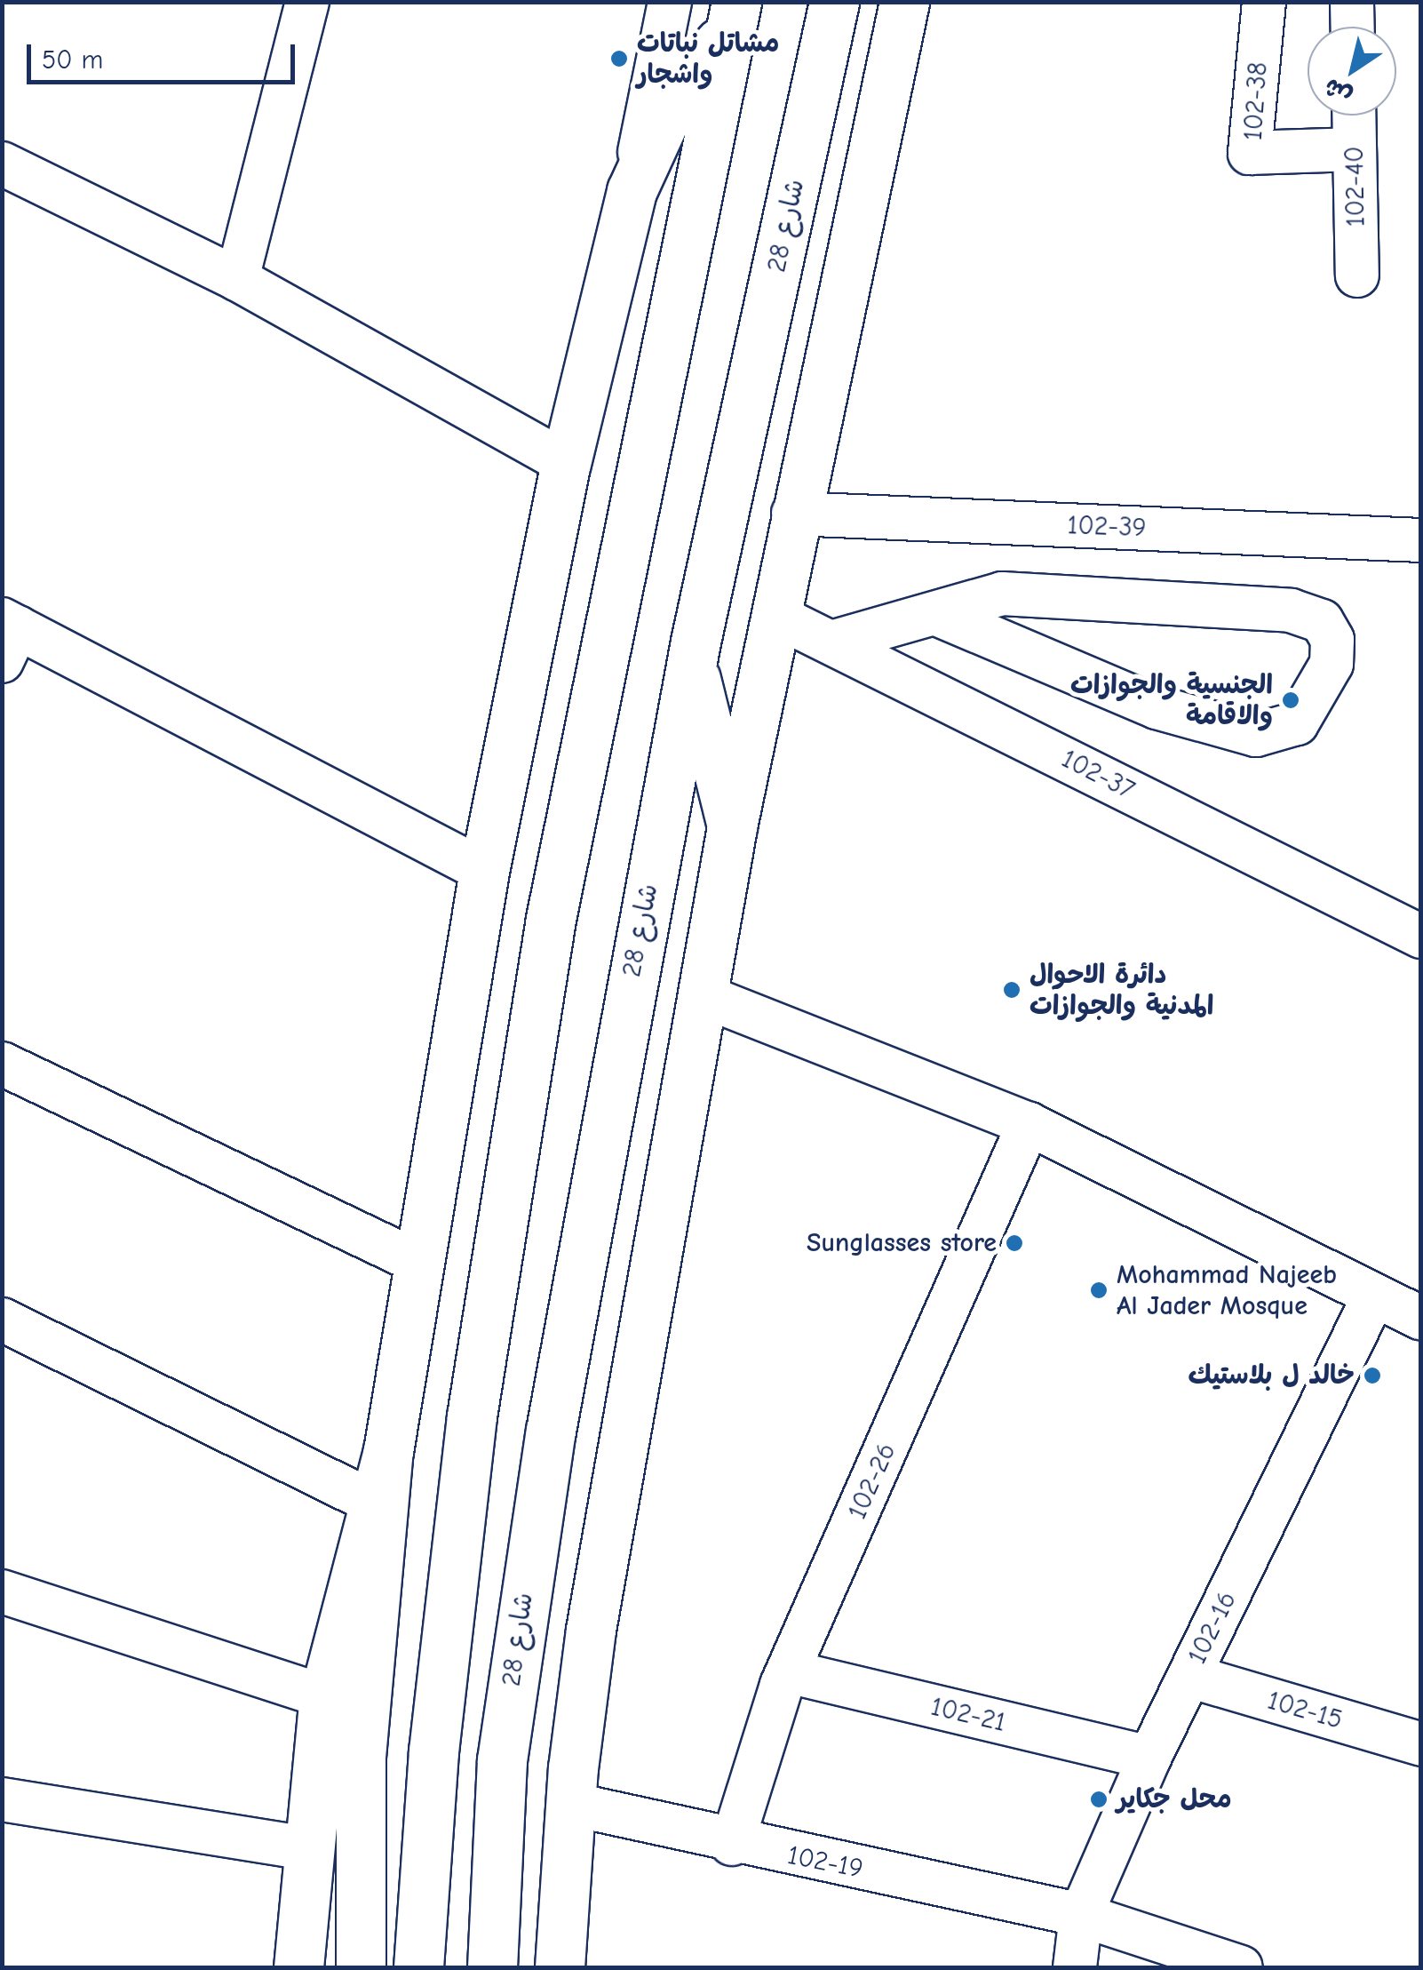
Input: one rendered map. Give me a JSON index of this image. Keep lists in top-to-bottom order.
{
  "streets": {
    "main road": ["شارع 28"],
    "street": [
      "102-38",
      "102-40",
      "102-39",
      "102-37",
      "102-26",
      "102-16",
      "102-15",
      "102-21",
      "102-19"
    ]
  },
  "crossings": [
    ["102-38", "102-40"],
    ["102-26", "102-21"],
    ["102-26", "102-19"],
    ["102-16", "102-15"],
    ["102-16", "102-21"],
    ["102-16", "102-19"]
  ],
  "places": [
    "مشاتل نباتات واشجار",
    "الجنسية والجوازات والاقامة",
    "دائرة الاحوال المدنية والجوازات",
    "Sunglasses store",
    "Mohammad Najeeb Al Jader Mosque",
    "خالد ل بلاستيك",
    "محل جكاير"
  ],
  "scale_bar": "50 m",
  "north": "bottom left"
}
